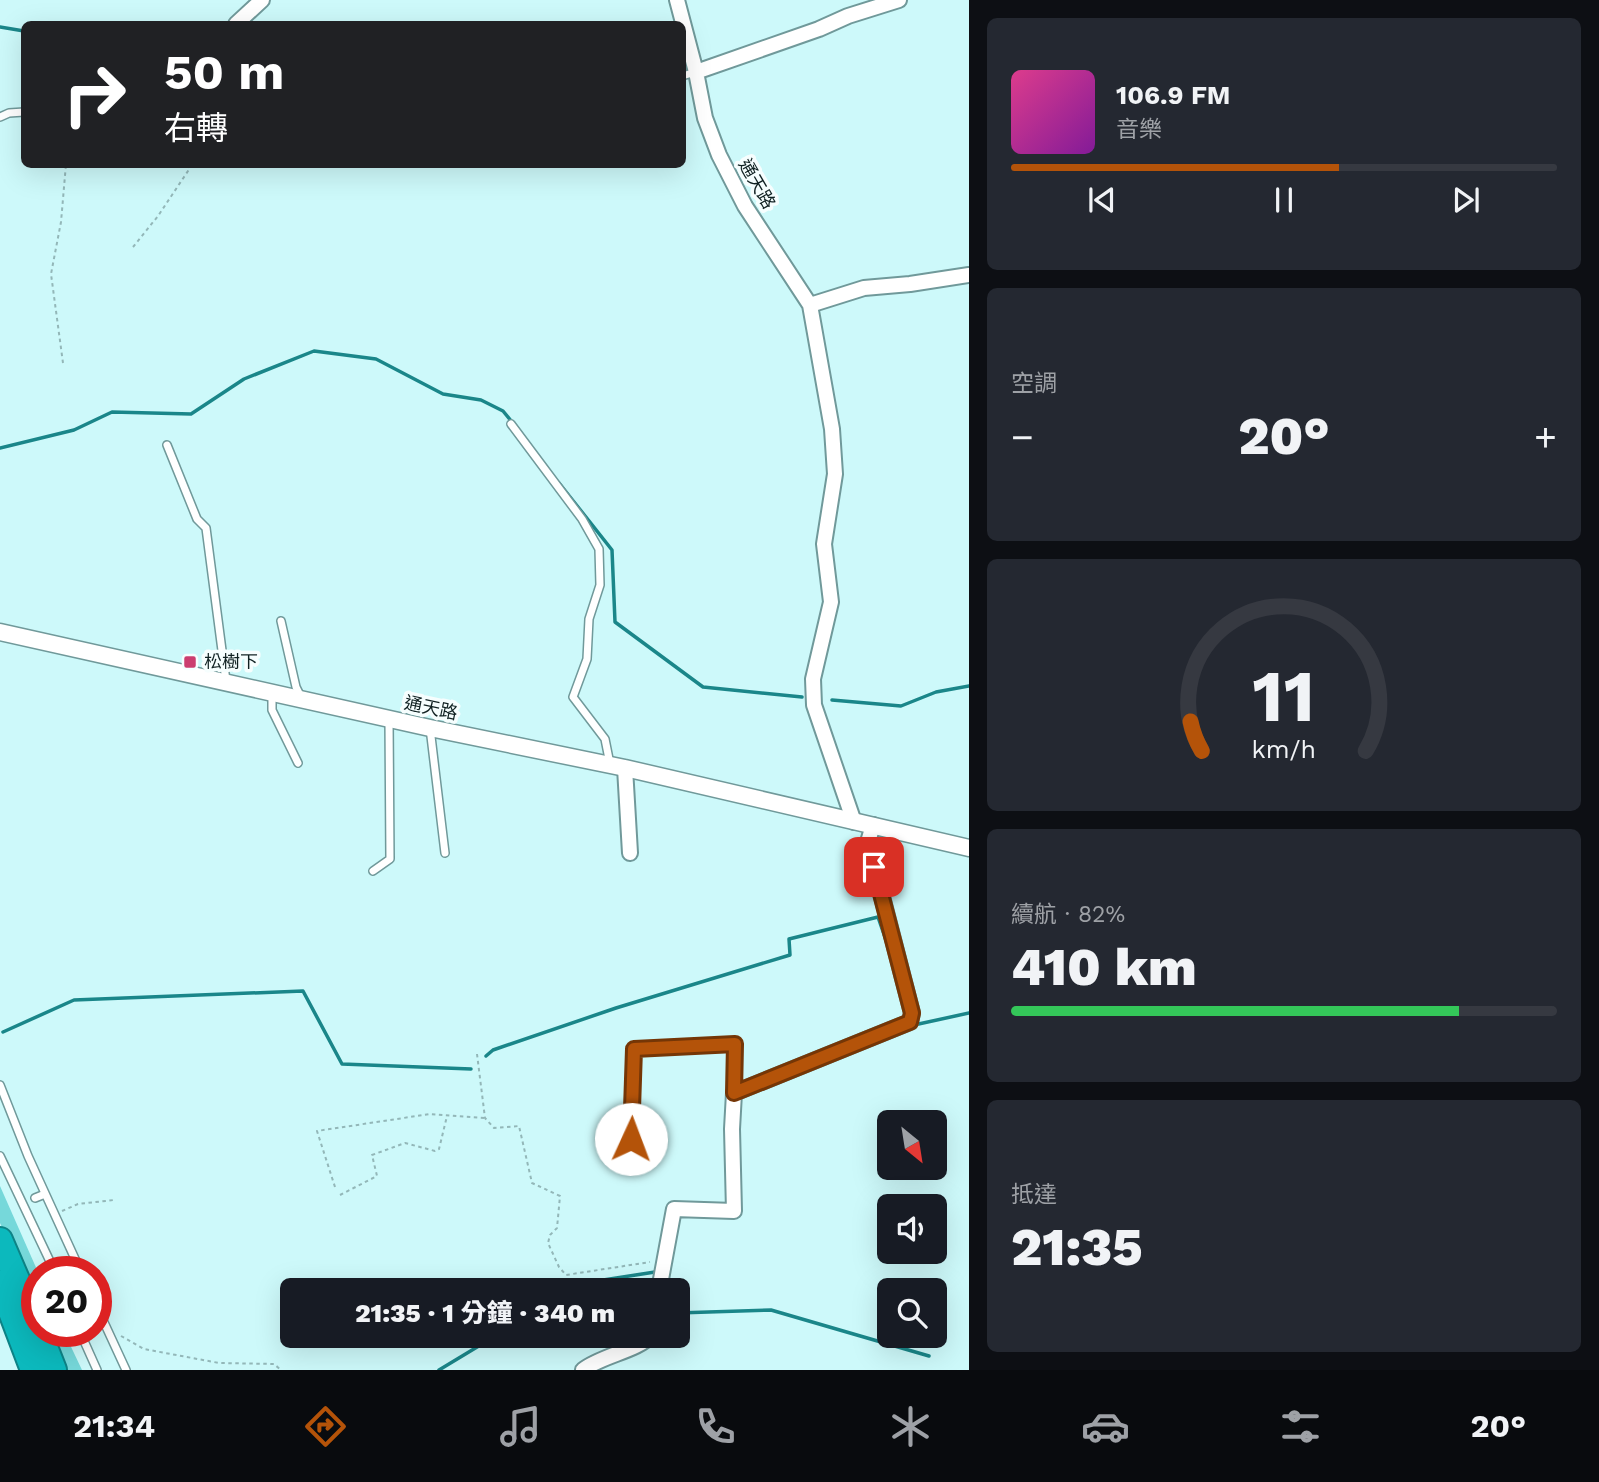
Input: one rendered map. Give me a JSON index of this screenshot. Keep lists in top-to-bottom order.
{
  "streets": {
    "street": ["通天路"]
  },
  "places": {
    "transit": ["松樹下"]
  },
  "north": "bottom right",
  "page": {
    "turn": ["50 m", "右轉"],
    "song": ["106.9 FM", "音樂"],
    "tile": [
      "空調",
      ["續航 · 82%", "410 km"],
      ["抵達", "21:35"]
    ],
    "heat": ["−", "20°", "+"],
    "limit": "20",
    "trip": "21:35 · 1 分鐘 · 340 m",
    "tabs": ["21:34", "20°"],
    "gauge": ["11", "km/h"]
  }
}
